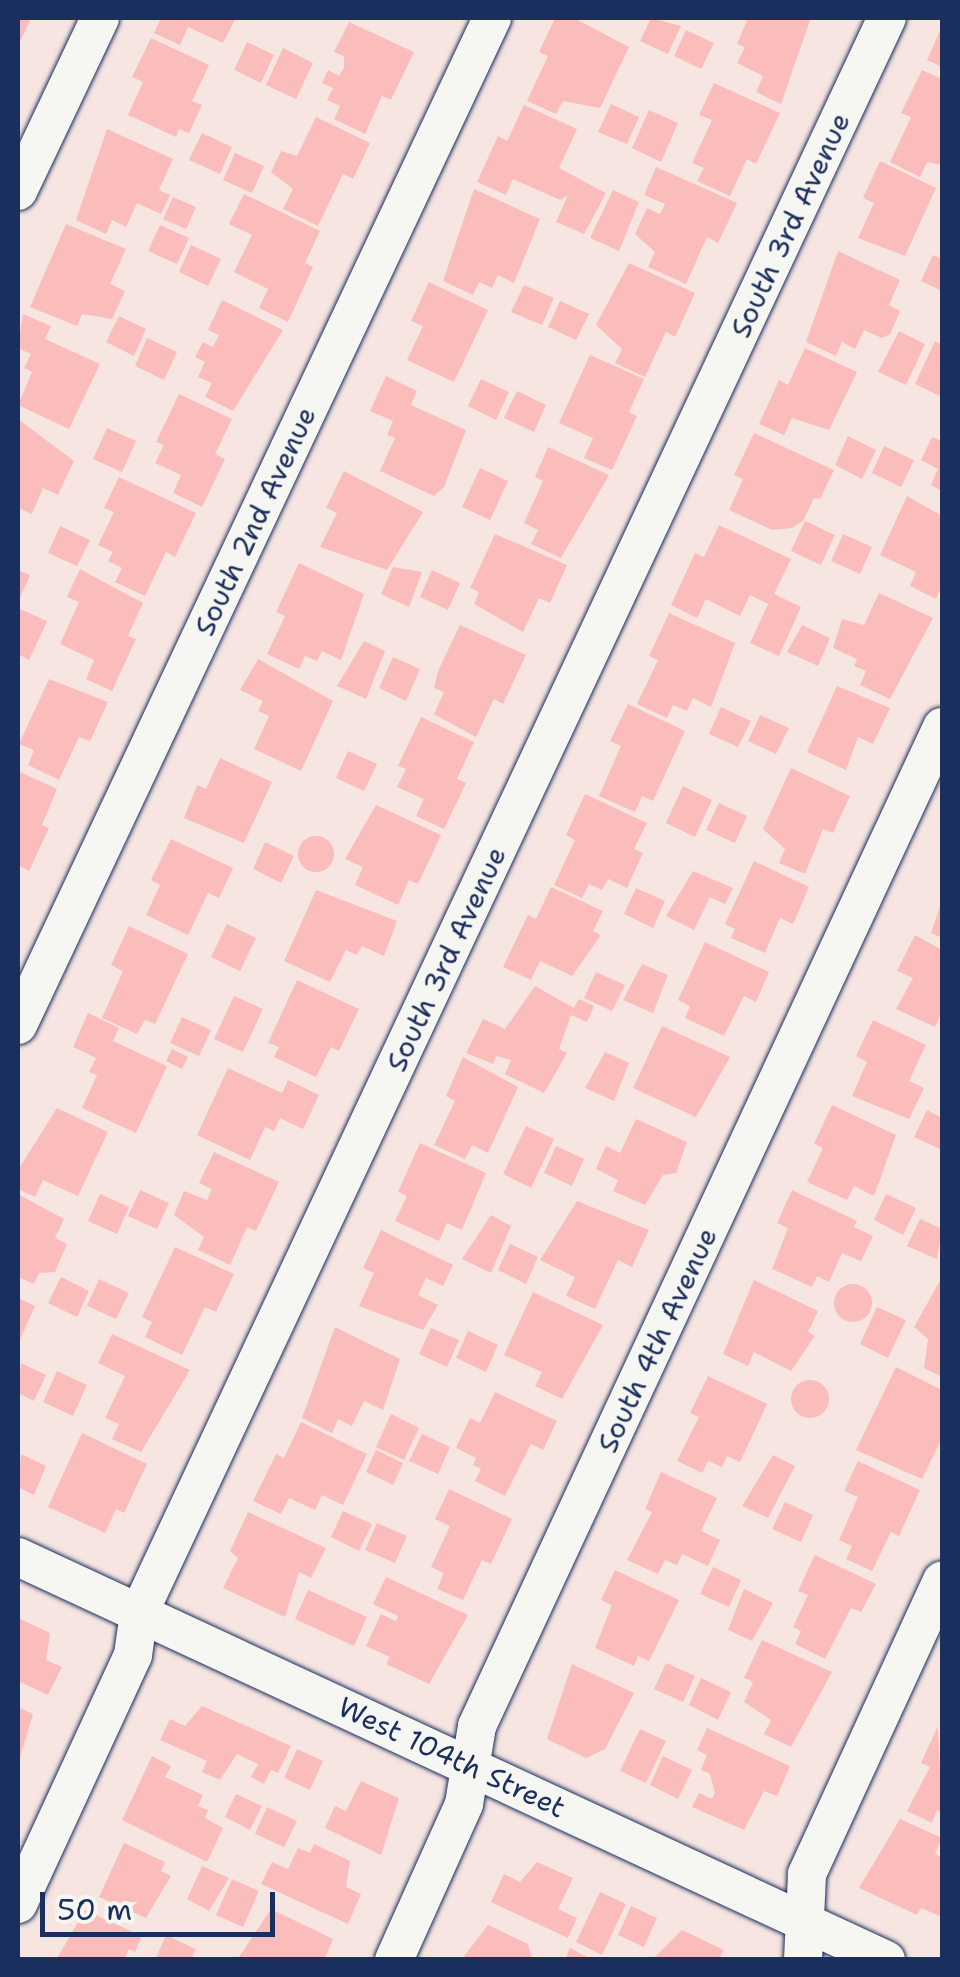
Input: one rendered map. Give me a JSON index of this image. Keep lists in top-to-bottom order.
{
  "streets": {
    "street": [
      "South 3rd Avenue",
      "South 2nd Avenue",
      "South 4th Avenue",
      "West 104th Street"
    ]
  },
  "crossings": [
    ["South 3rd Avenue", "West 104th Street"],
    ["South 4th Avenue", "West 104th Street"]
  ],
  "scale_bar": "50 m"
}
